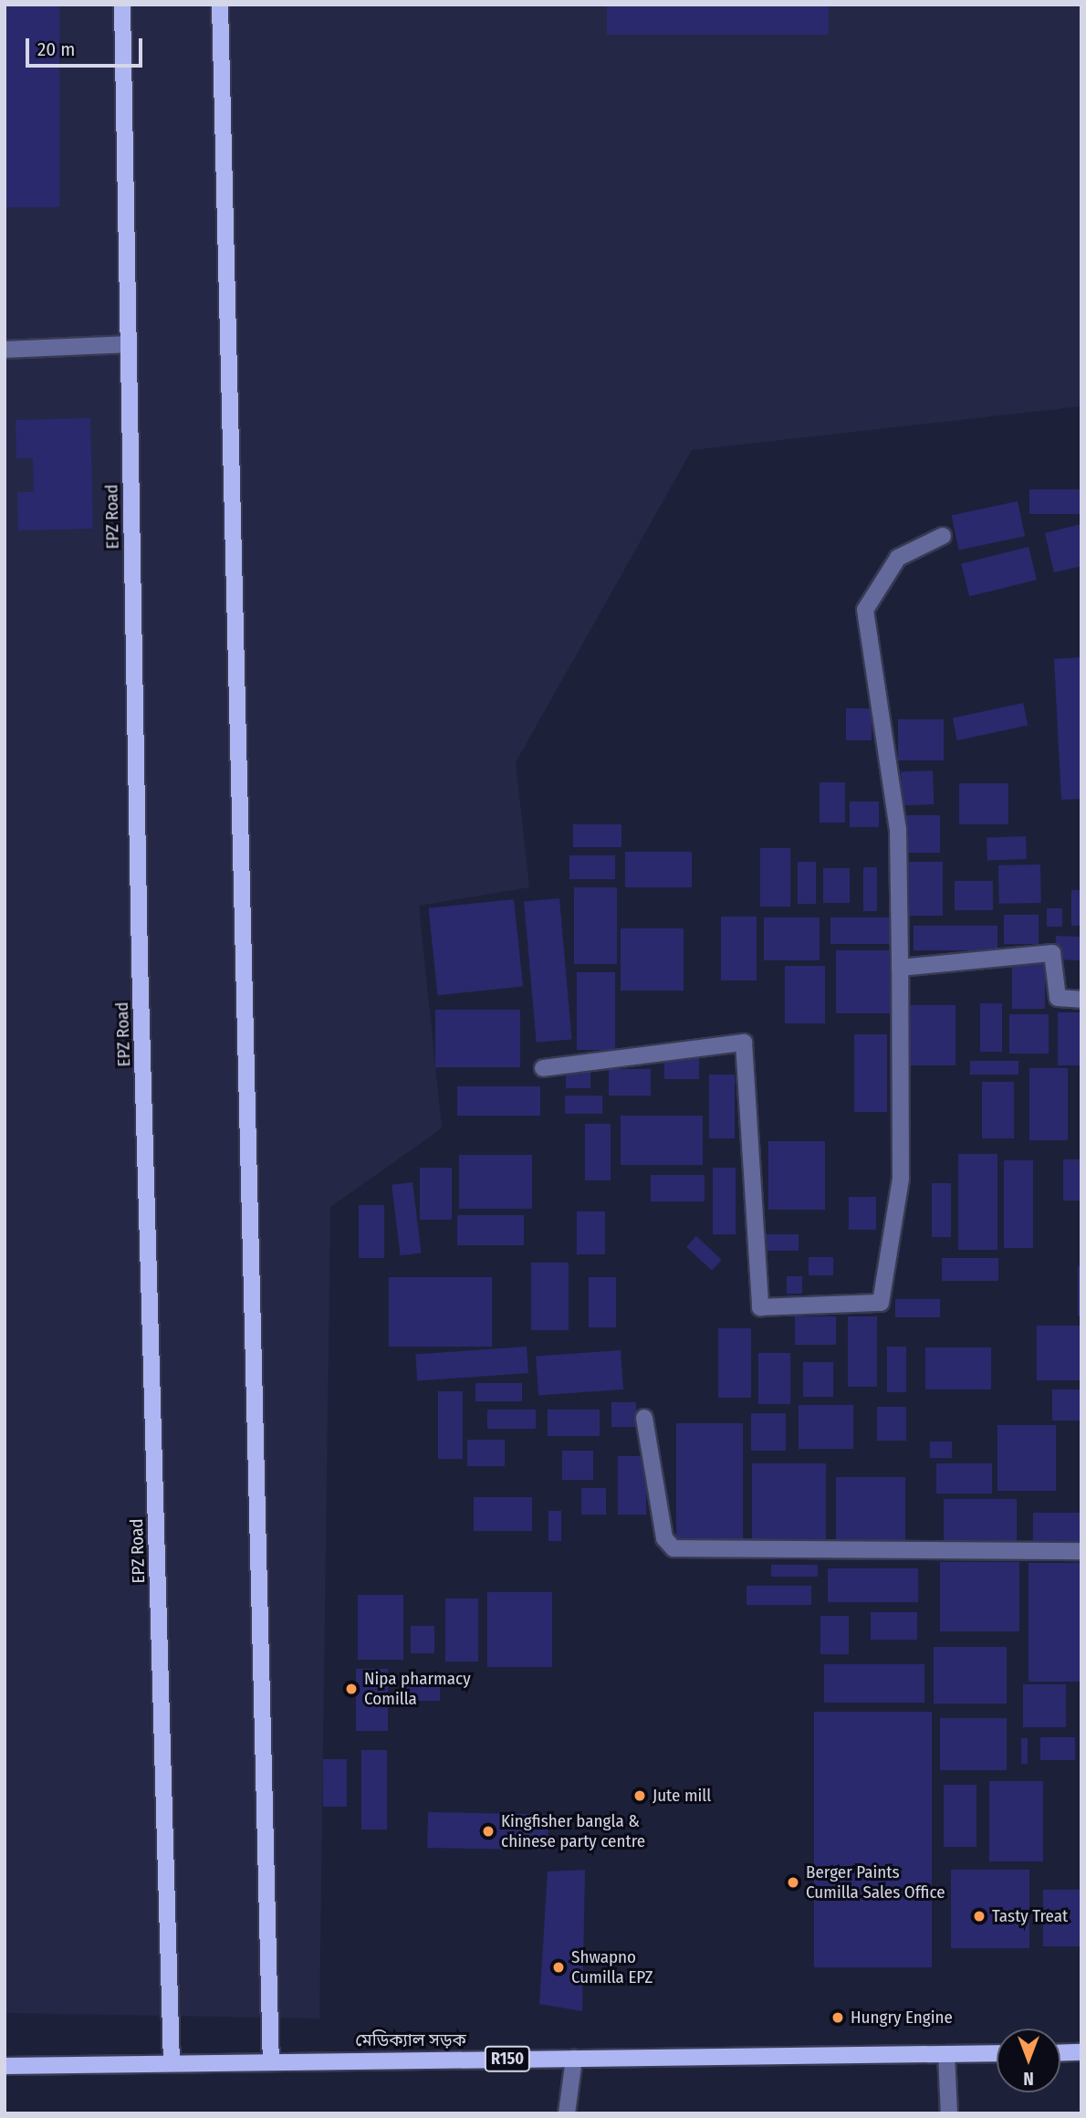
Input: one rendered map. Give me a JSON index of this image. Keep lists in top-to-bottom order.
{
  "streets": {
    "main road": ["EPZ Road", "মেডিক্যাল সড়ক", "R150"]
  },
  "crossings": [
    ["EPZ Road", "মেডিক্যাল সড়ক"]
  ],
  "places": [
    "Nipa pharmacy Comilla",
    "Jute mill",
    "Kingfisher bangla & chinese party centre",
    "Berger Paints Cumilla Sales Office",
    "Tasty Treat",
    "Shwapno Cumilla EPZ",
    "Hungry Engine"
  ],
  "scale_bar": "20 m",
  "north": "bottom"
}
